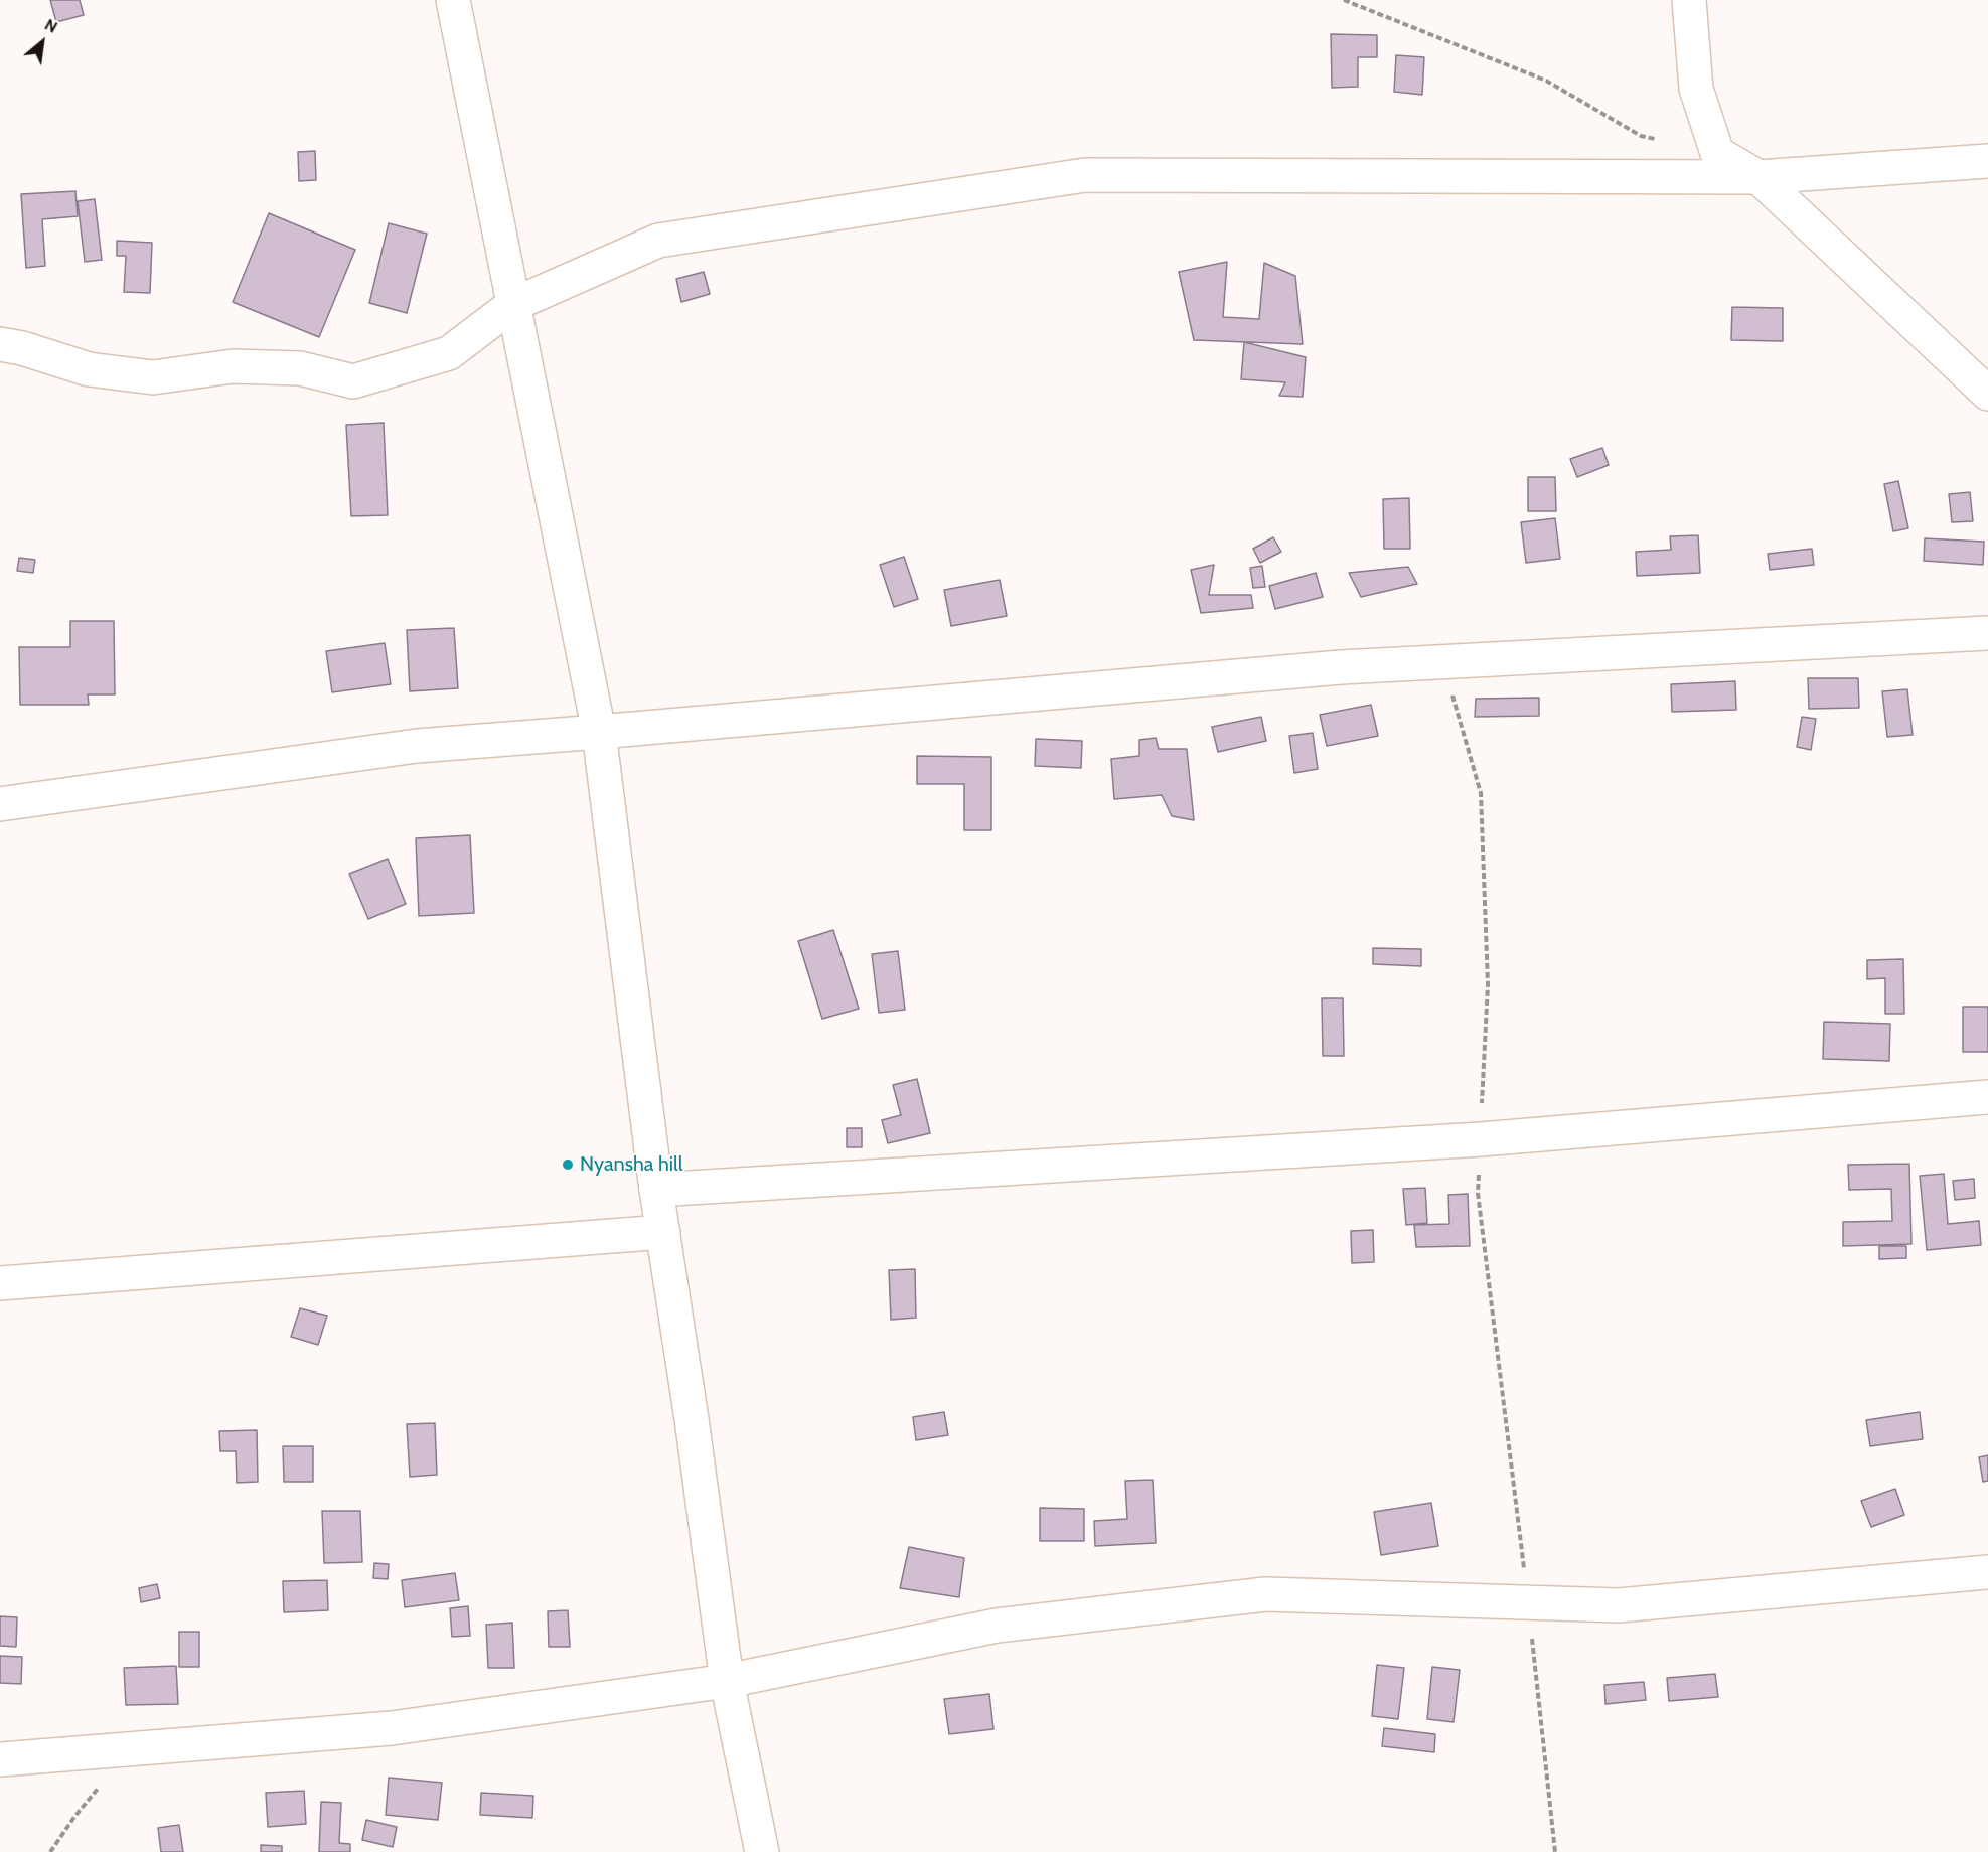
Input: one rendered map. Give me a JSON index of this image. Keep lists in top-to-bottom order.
{
  "places": ["Nyansha hill"],
  "north": "top right"
}
